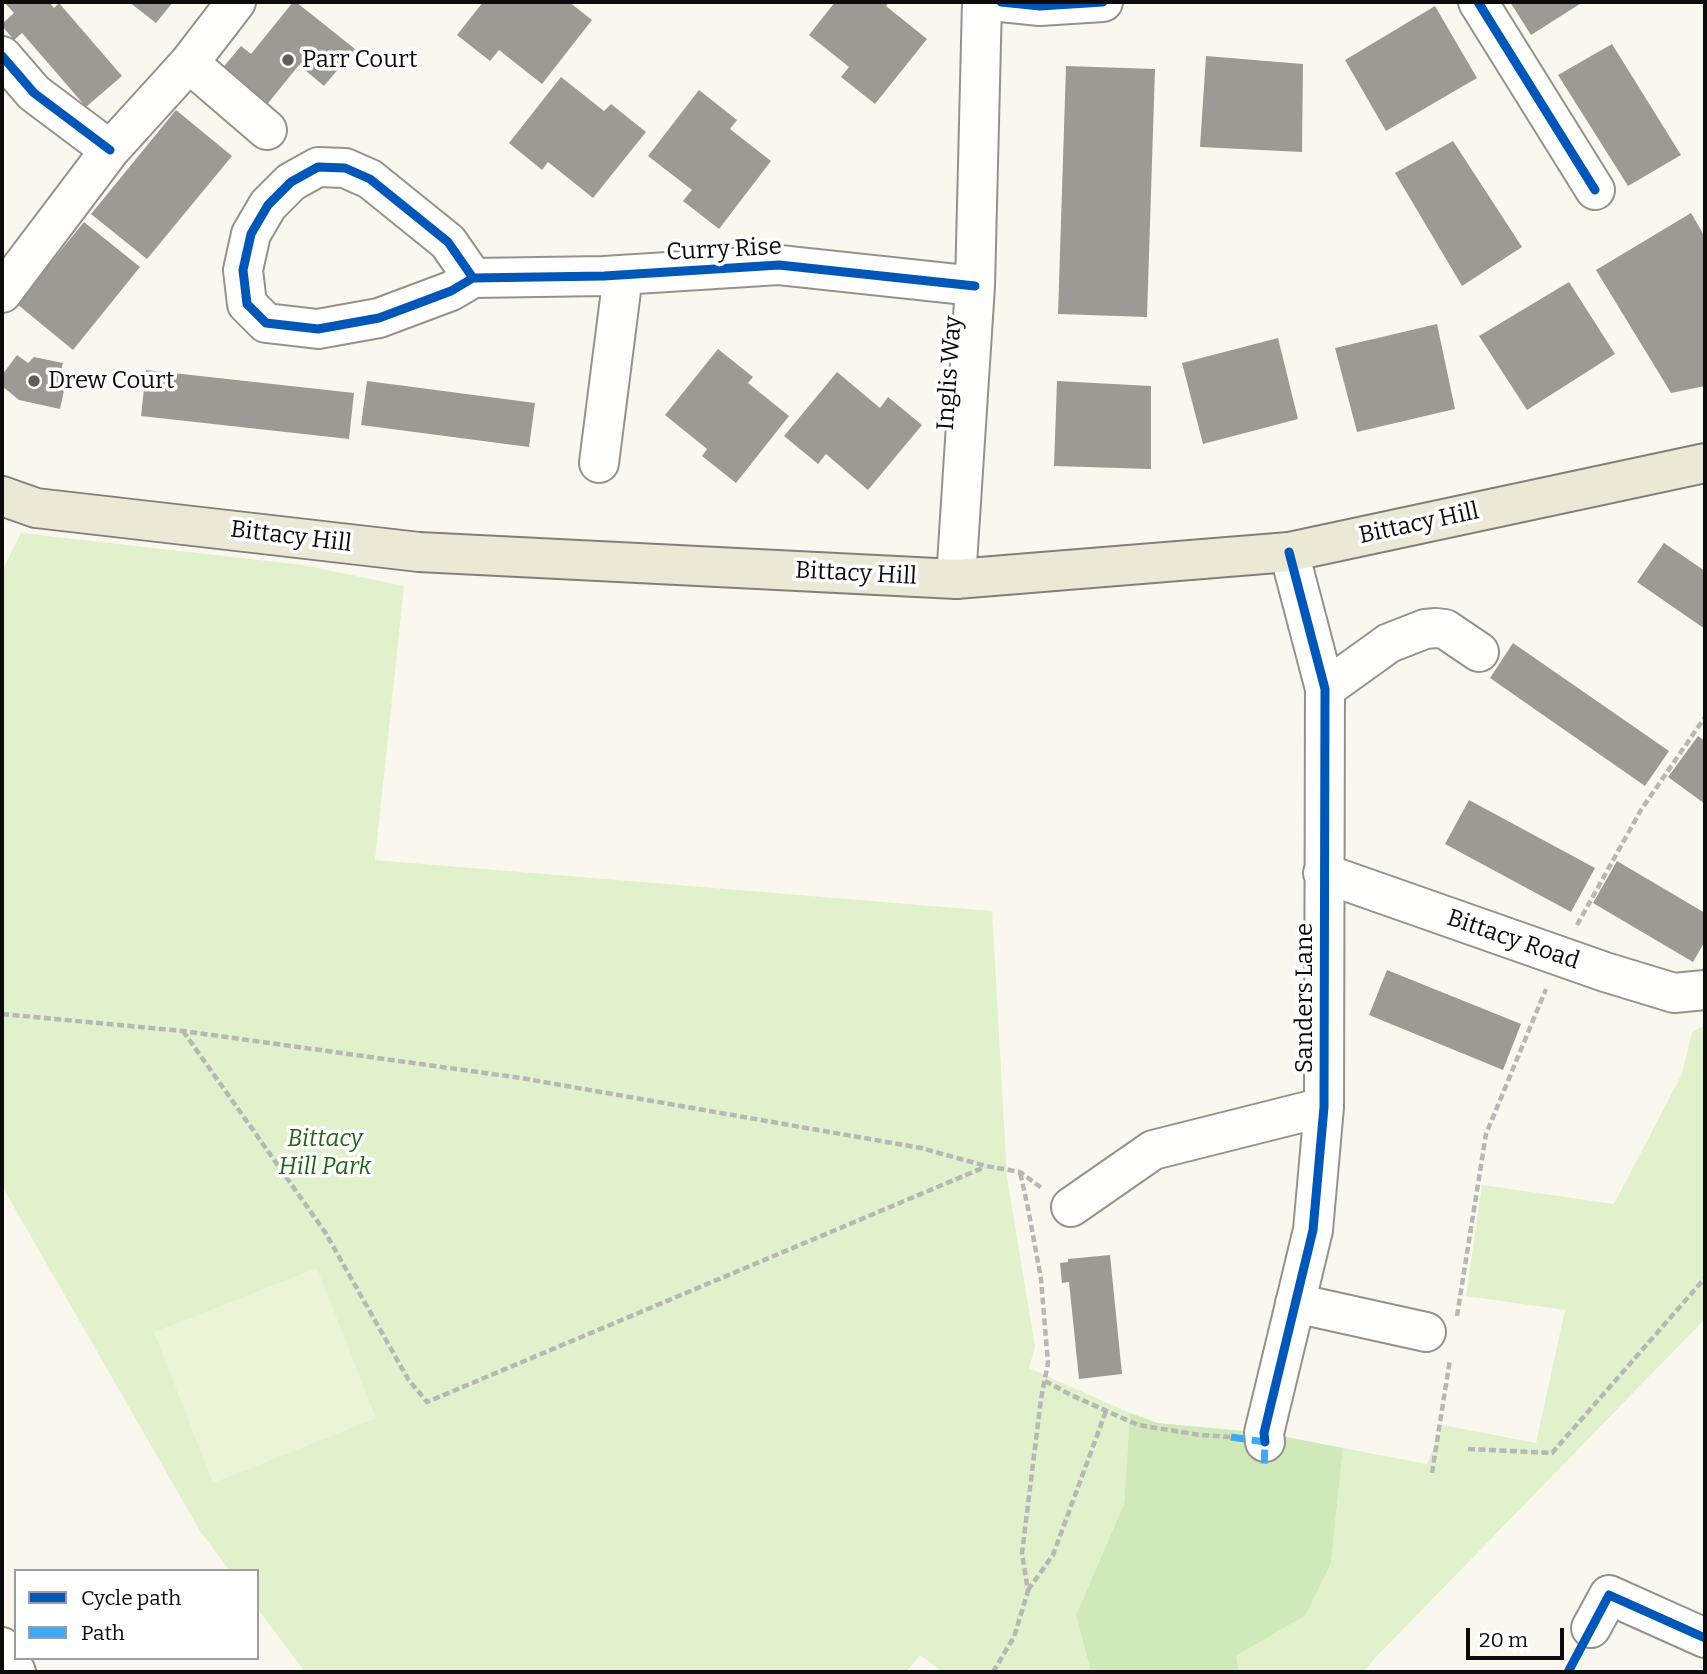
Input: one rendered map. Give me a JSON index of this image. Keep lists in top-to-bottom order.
{
  "streets": {
    "main road": ["Bittacy Hill"],
    "street": [
      "Curry Rise",
      "Inglis Way",
      "Bittacy Road",
      "Sanders Lane"
    ]
  },
  "crossings": [
    ["Curry Rise", "Inglis Way"],
    ["Inglis Way", "Bittacy Hill"],
    ["Bittacy Hill", "Sanders Lane"],
    ["Bittacy Road", "Sanders Lane"]
  ],
  "parks": ["Bittacy Hill Park"],
  "places": ["Parr Court", "Drew Court"],
  "legend": ["Cycle path", "Path"],
  "scale_bar": "20 m"
}
